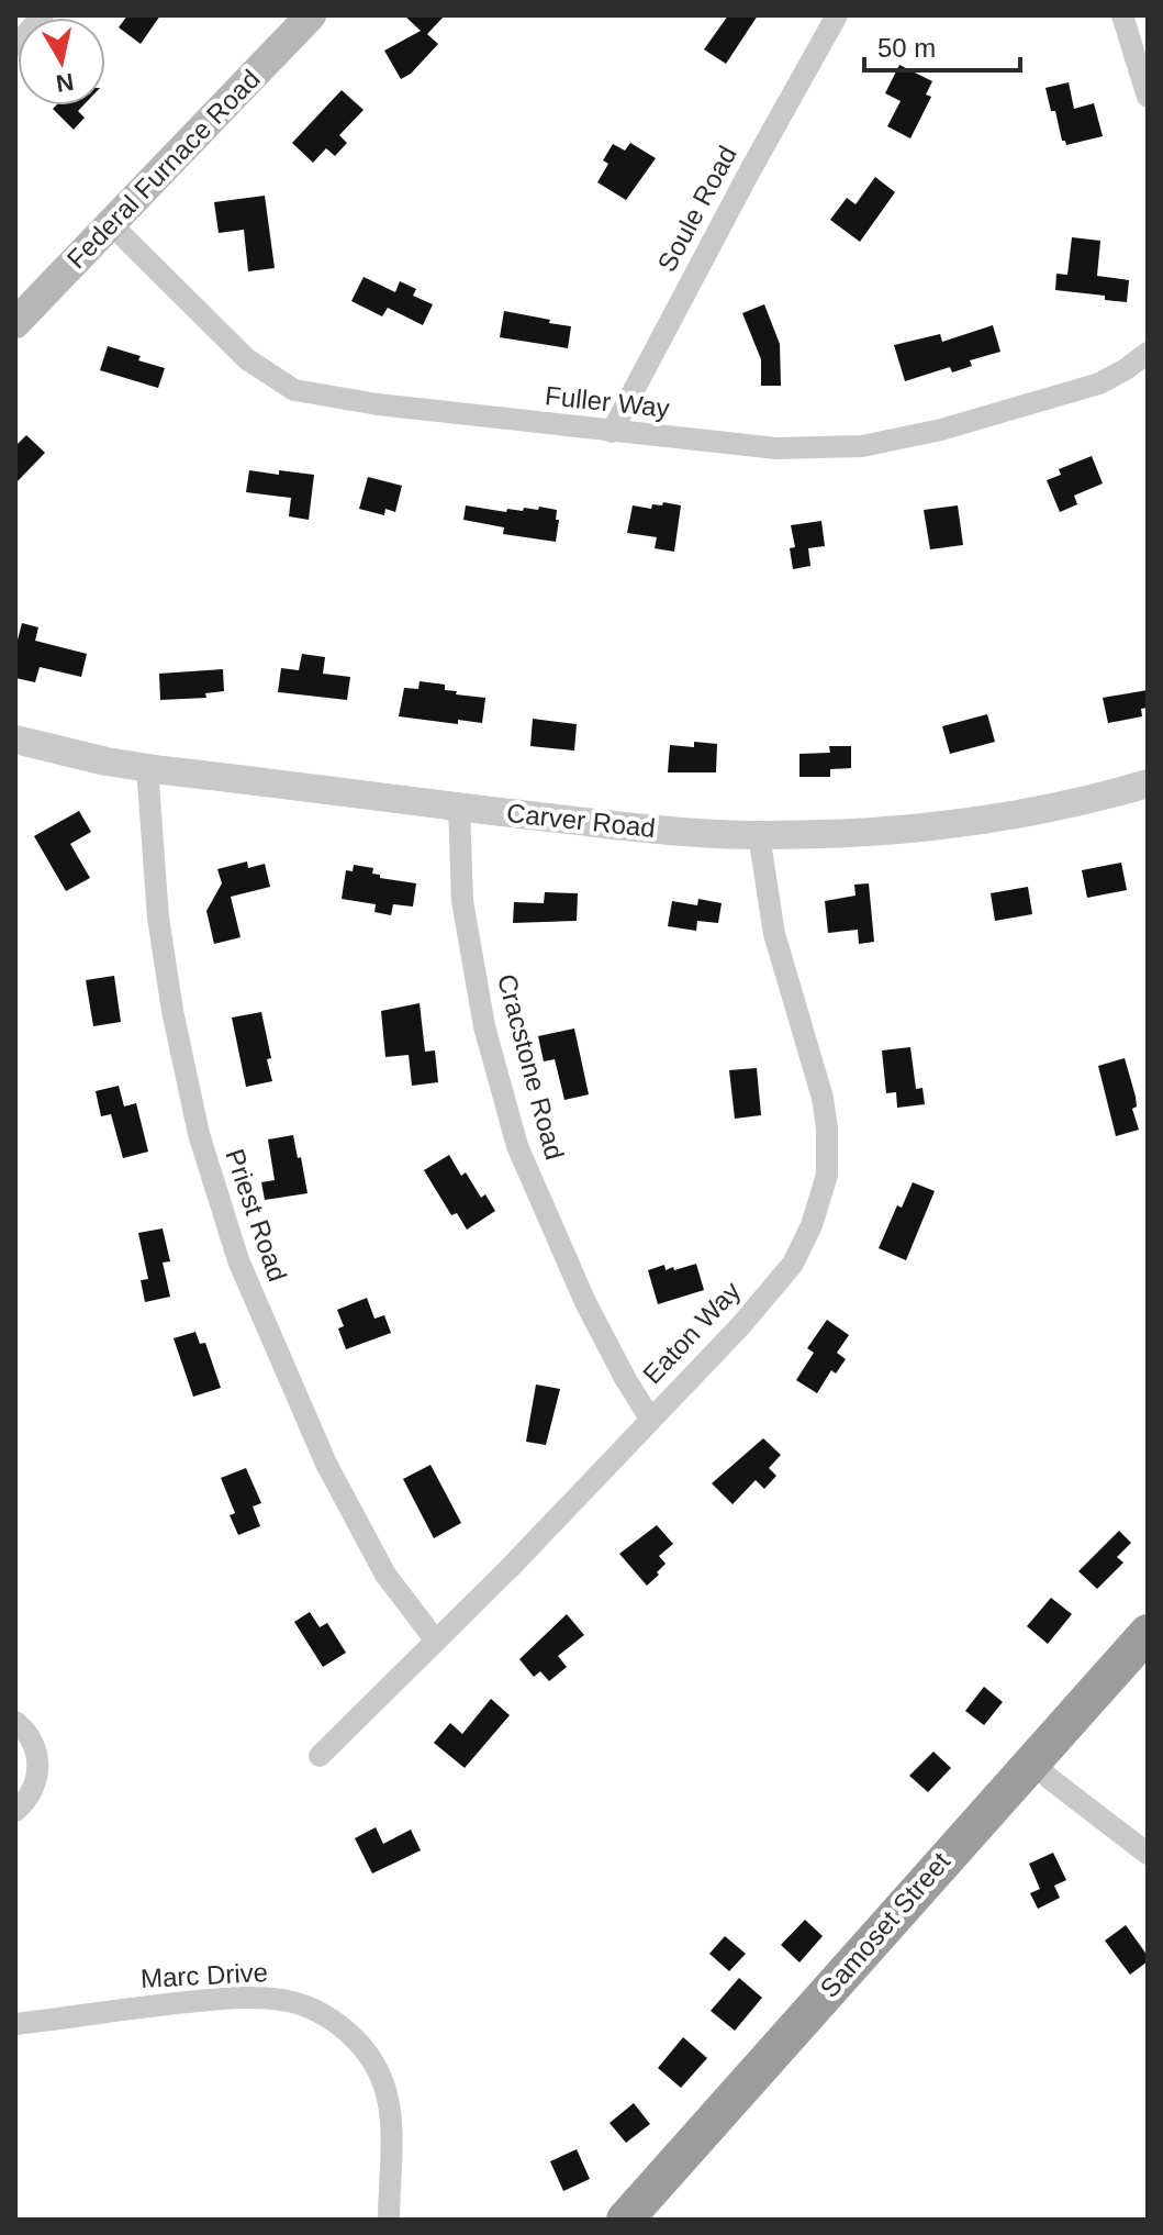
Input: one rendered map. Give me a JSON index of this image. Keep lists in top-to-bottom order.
{
  "streets": {
    "highway": ["Samoset Street"],
    "main road": ["Federal Furnace Road"],
    "street": [
      "Soule Road",
      "Fuller Way",
      "Carver Road",
      "Cracstone Road",
      "Priest Road",
      "Eaton Way",
      "Marc Drive"
    ]
  },
  "crossings": [
    ["Federal Furnace Road", "Fuller Way"],
    ["Soule Road", "Fuller Way"],
    ["Carver Road", "Cracstone Road"],
    ["Carver Road", "Priest Road"],
    ["Carver Road", "Eaton Way"],
    ["Cracstone Road", "Eaton Way"],
    ["Priest Road", "Eaton Way"]
  ],
  "scale_bar": "50 m",
  "north": "bottom"
}
